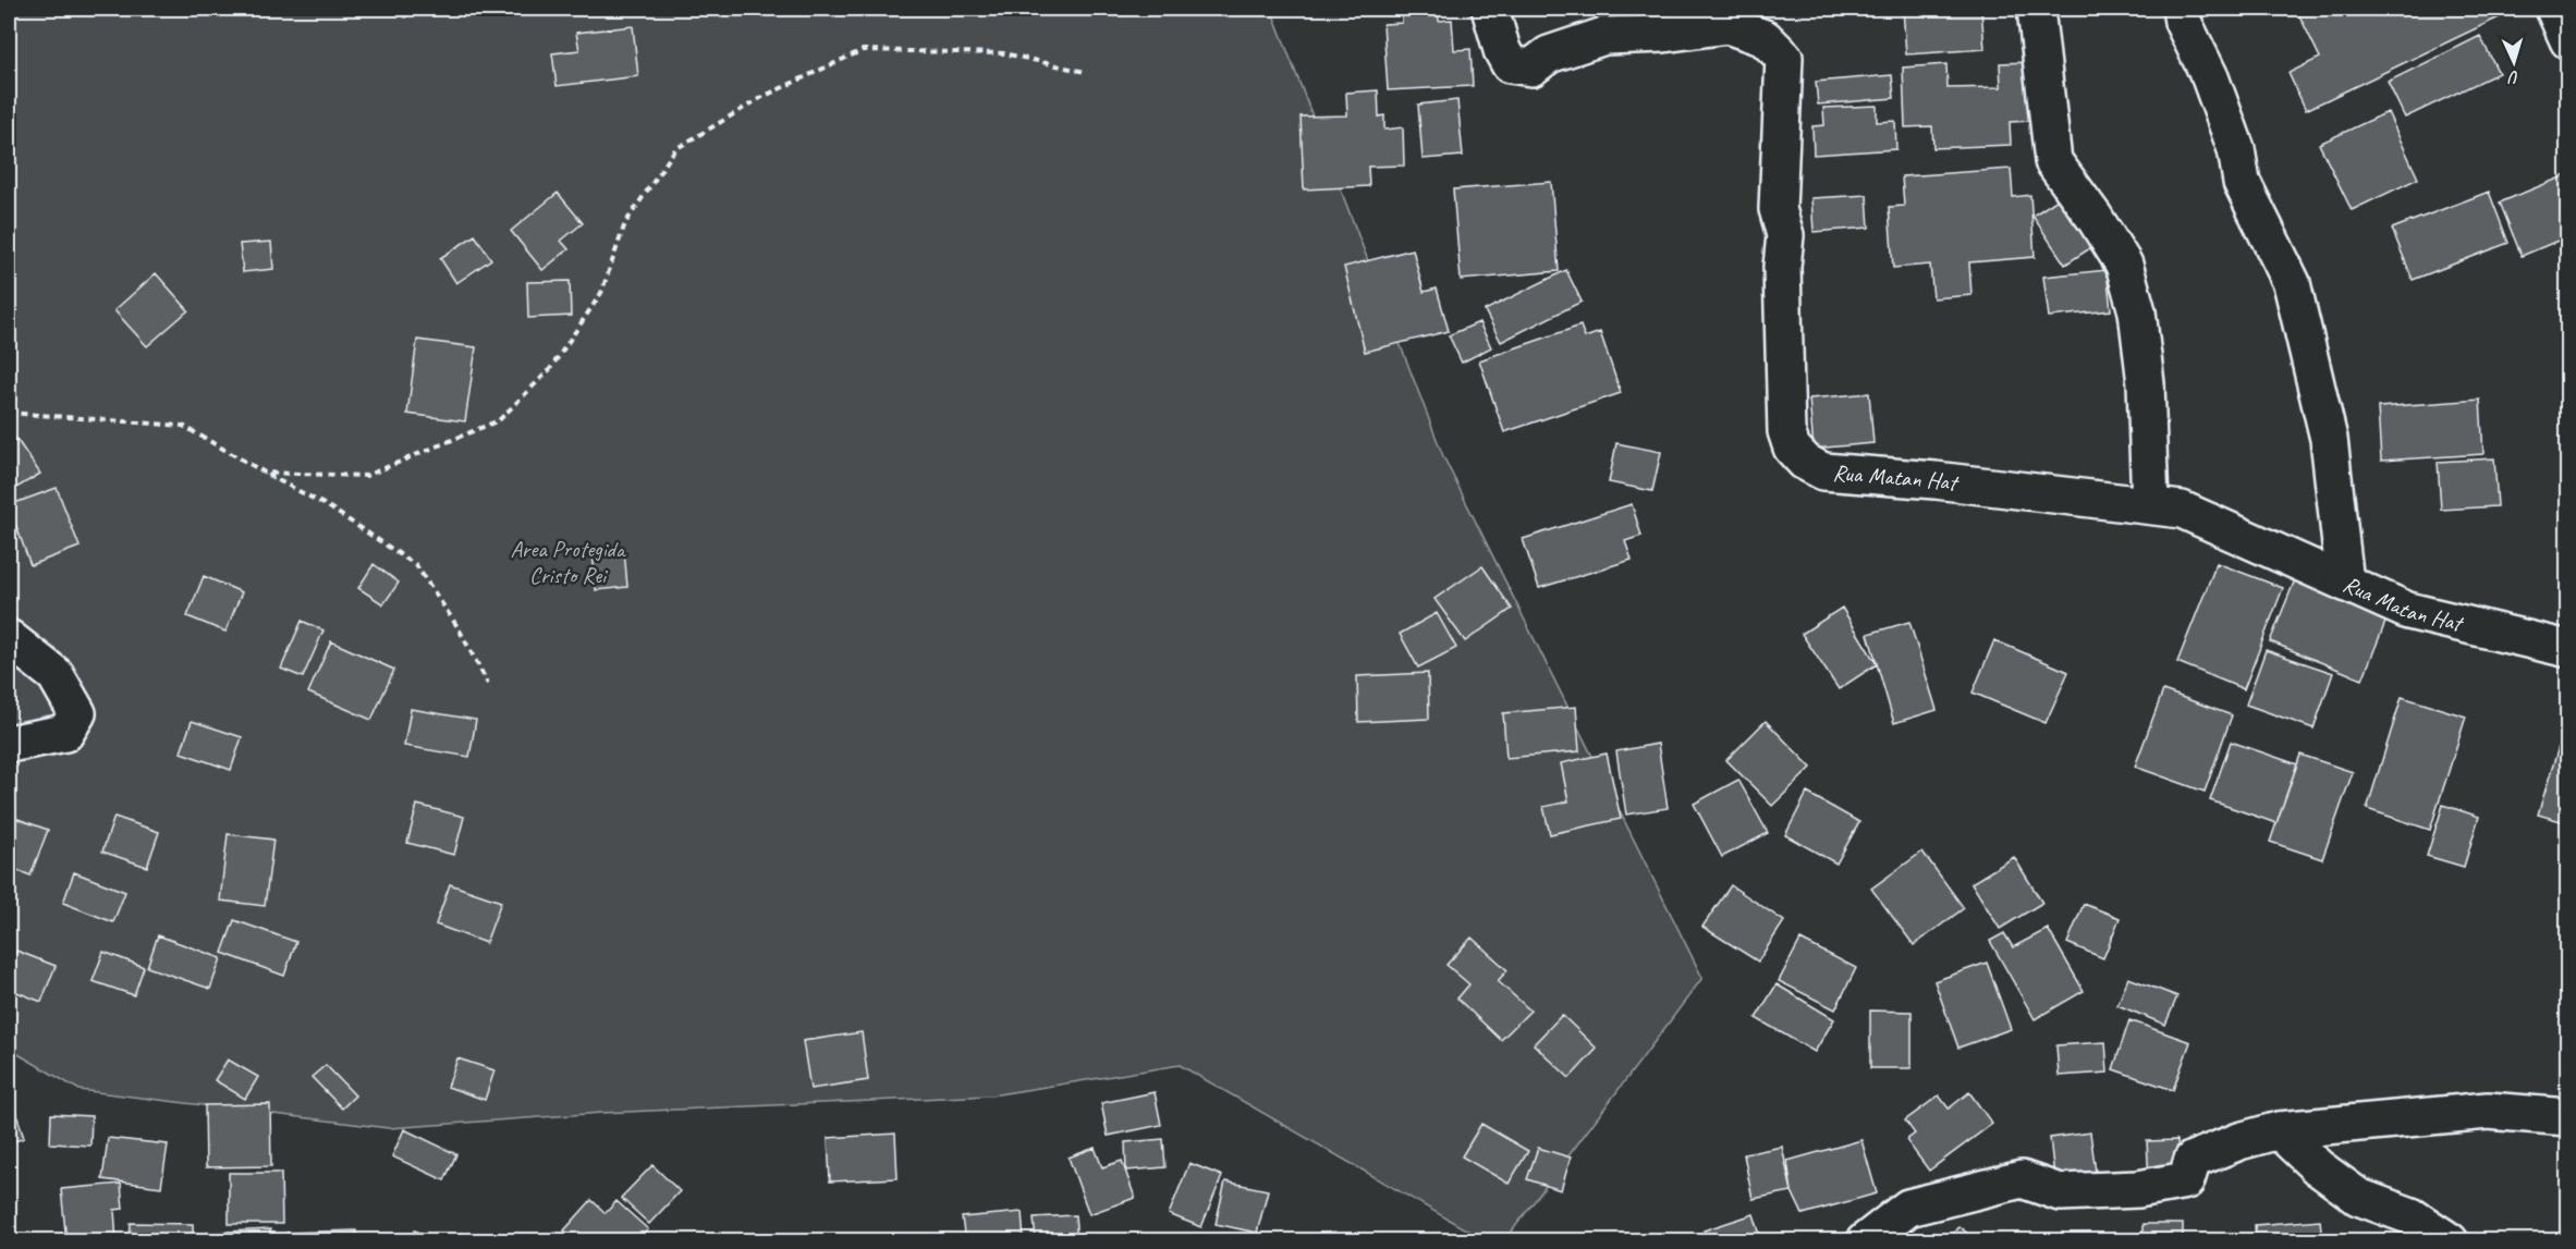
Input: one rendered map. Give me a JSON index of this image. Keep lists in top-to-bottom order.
{
  "streets": {
    "street": ["Rua Matan Hat"]
  },
  "parks": ["Area Protegida Cristo Rei"],
  "north": "bottom"
}
